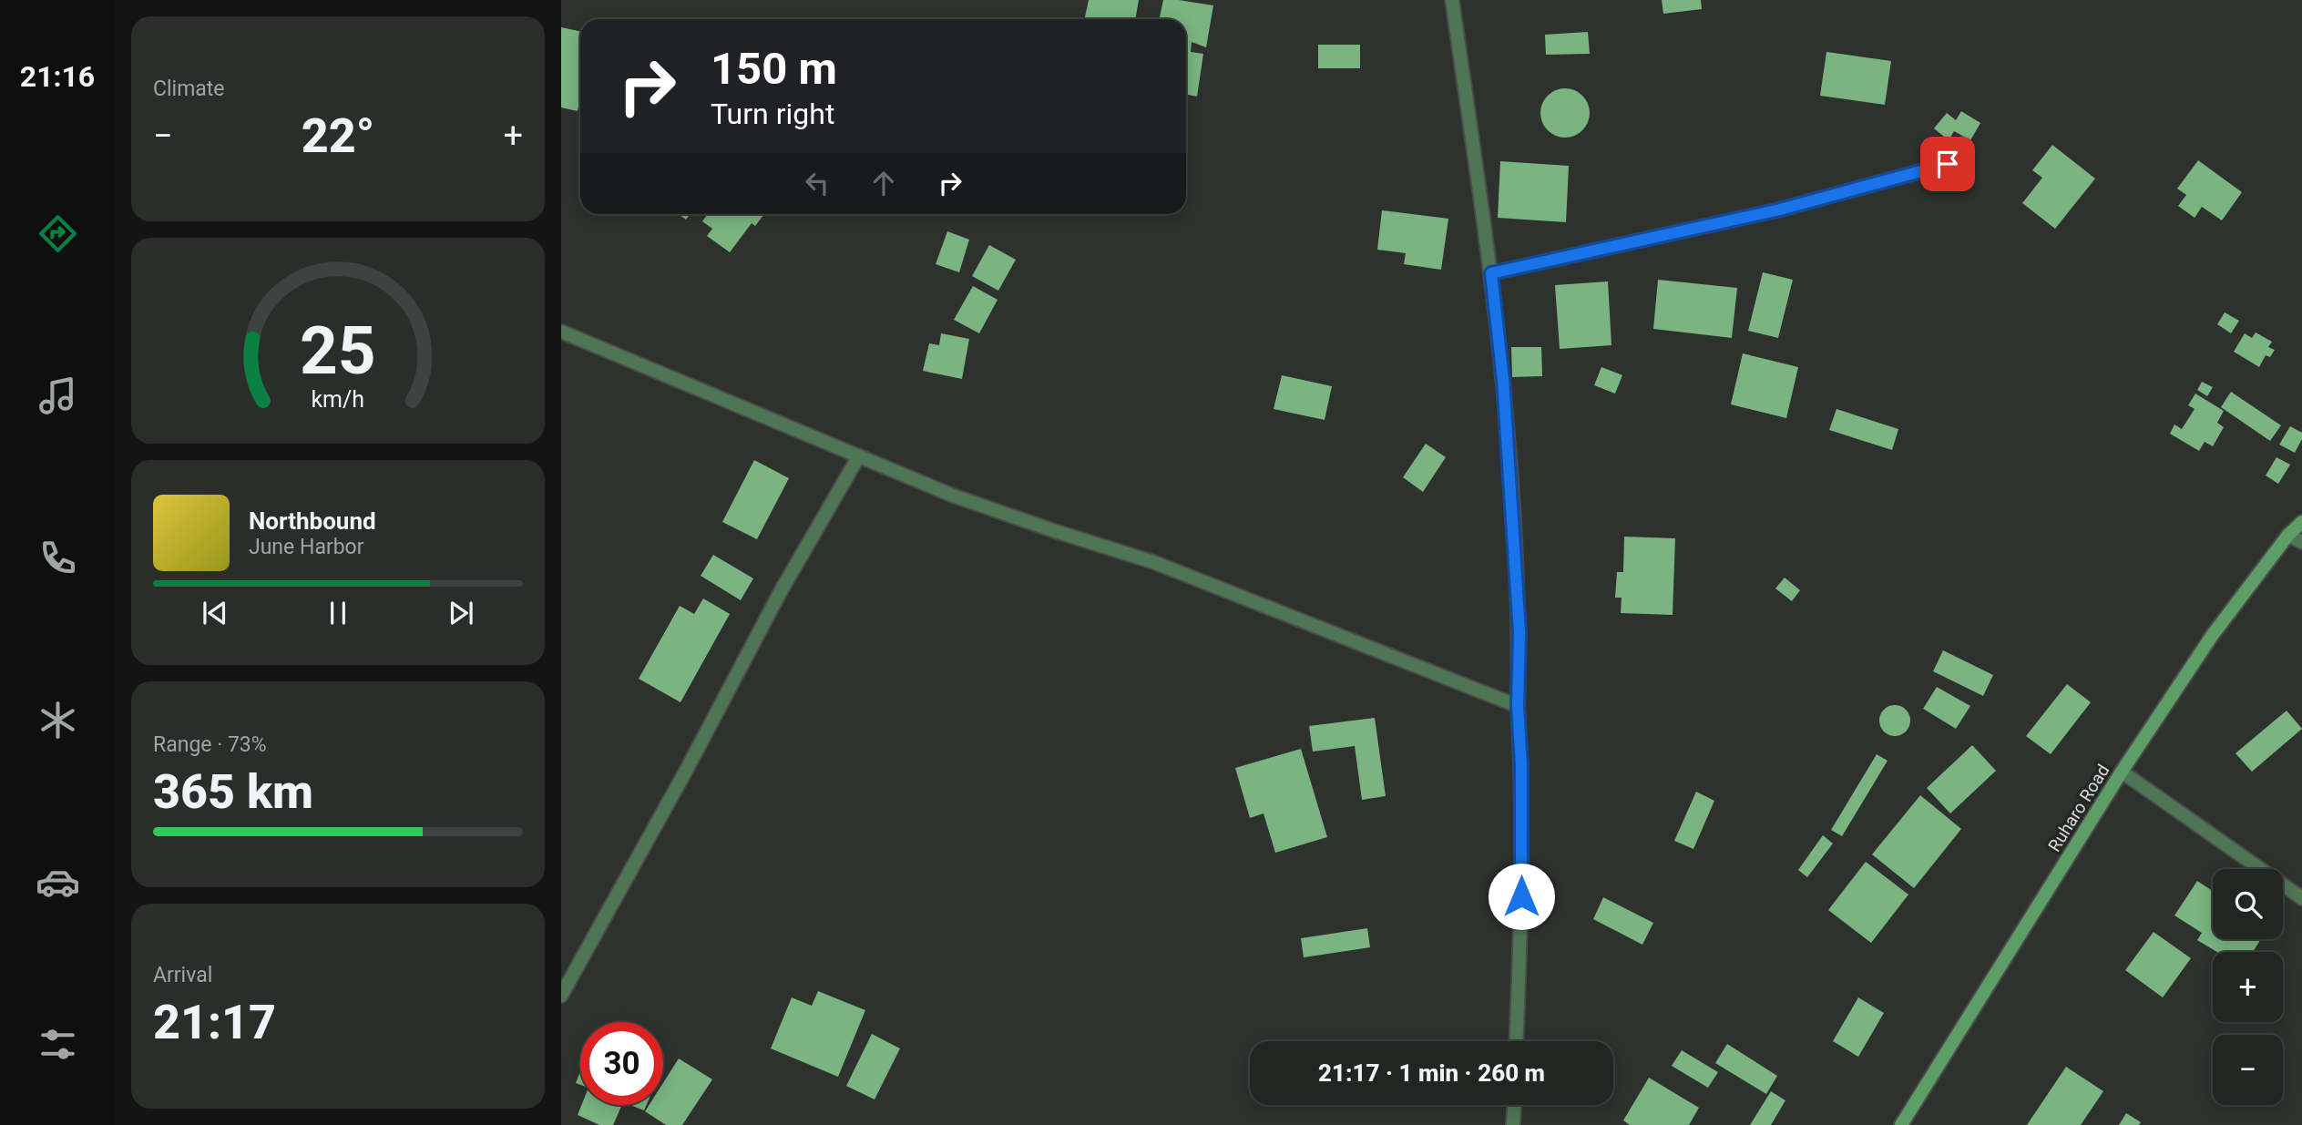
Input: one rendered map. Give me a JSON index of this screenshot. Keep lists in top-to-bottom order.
{
  "streets": {
    "street": ["Ruharo Road"]
  },
  "page": {
    "tabs": "21:16",
    "tile": [
      "Climate",
      ["Range · 73%", "365 km"],
      ["Arrival", "21:17"]
    ],
    "turn": ["150 m", "Turn right"],
    "heat": ["−", "22°", "+"],
    "song": ["Northbound", "June Harbor"],
    "map_buttons": ["+", "−"],
    "limit": "30",
    "trip": "21:17 · 1 min · 260 m",
    "gauge": ["25", "km/h"]
  }
}
